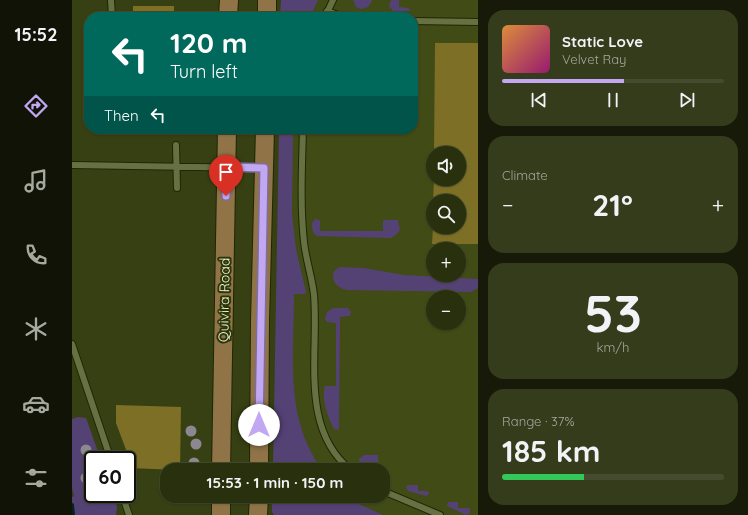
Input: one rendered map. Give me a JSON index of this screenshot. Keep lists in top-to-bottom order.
{
  "streets": {
    "main road": ["Quivira Road"]
  },
  "page": {
    "tabs": "15:52",
    "turn": ["120 m", "Turn left"],
    "song": ["Static Love", "Velvet Ray"],
    "then": "Then",
    "tile": [
      "Climate",
      ["53", "km/h"],
      ["Range · 37%", "185 km"]
    ],
    "map_buttons": ["+", "−"],
    "heat": ["−", "21°", "+"],
    "limit": "60",
    "trip": "15:53 · 1 min · 150 m"
  }
}
